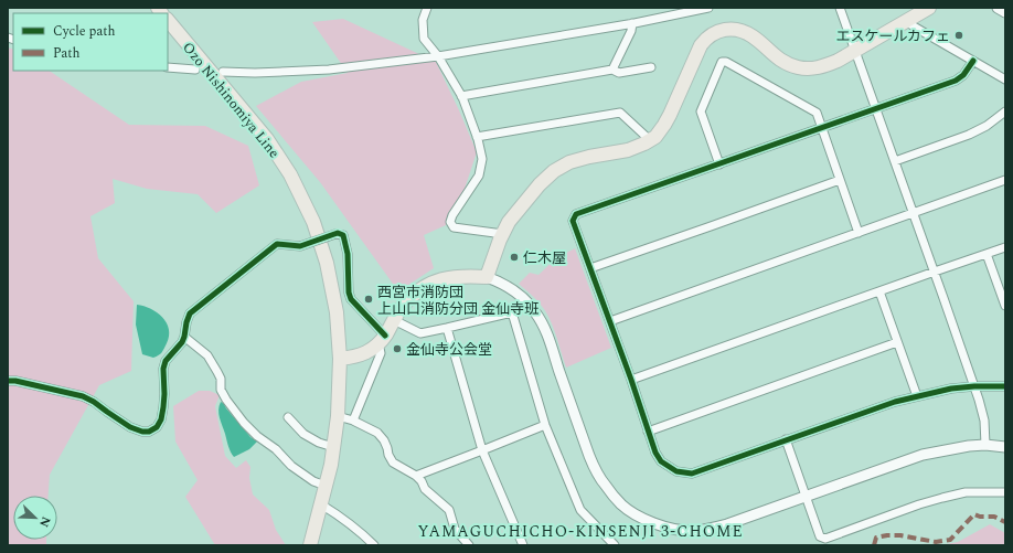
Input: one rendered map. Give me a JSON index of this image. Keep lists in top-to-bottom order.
{
  "streets": {
    "main road": ["Ozo Nishinomiya Line"]
  },
  "districts": ["YAMAGUCHICHO-KINSENJI 3-CHOME"],
  "places": [
    "エスケールカフェ",
    "仁木屋",
    "西宮市消防団 上山口消防分団 金仙寺班",
    "金仙寺公会堂"
  ],
  "legend": ["Cycle path", "Path"],
  "north": "bottom right"
}
